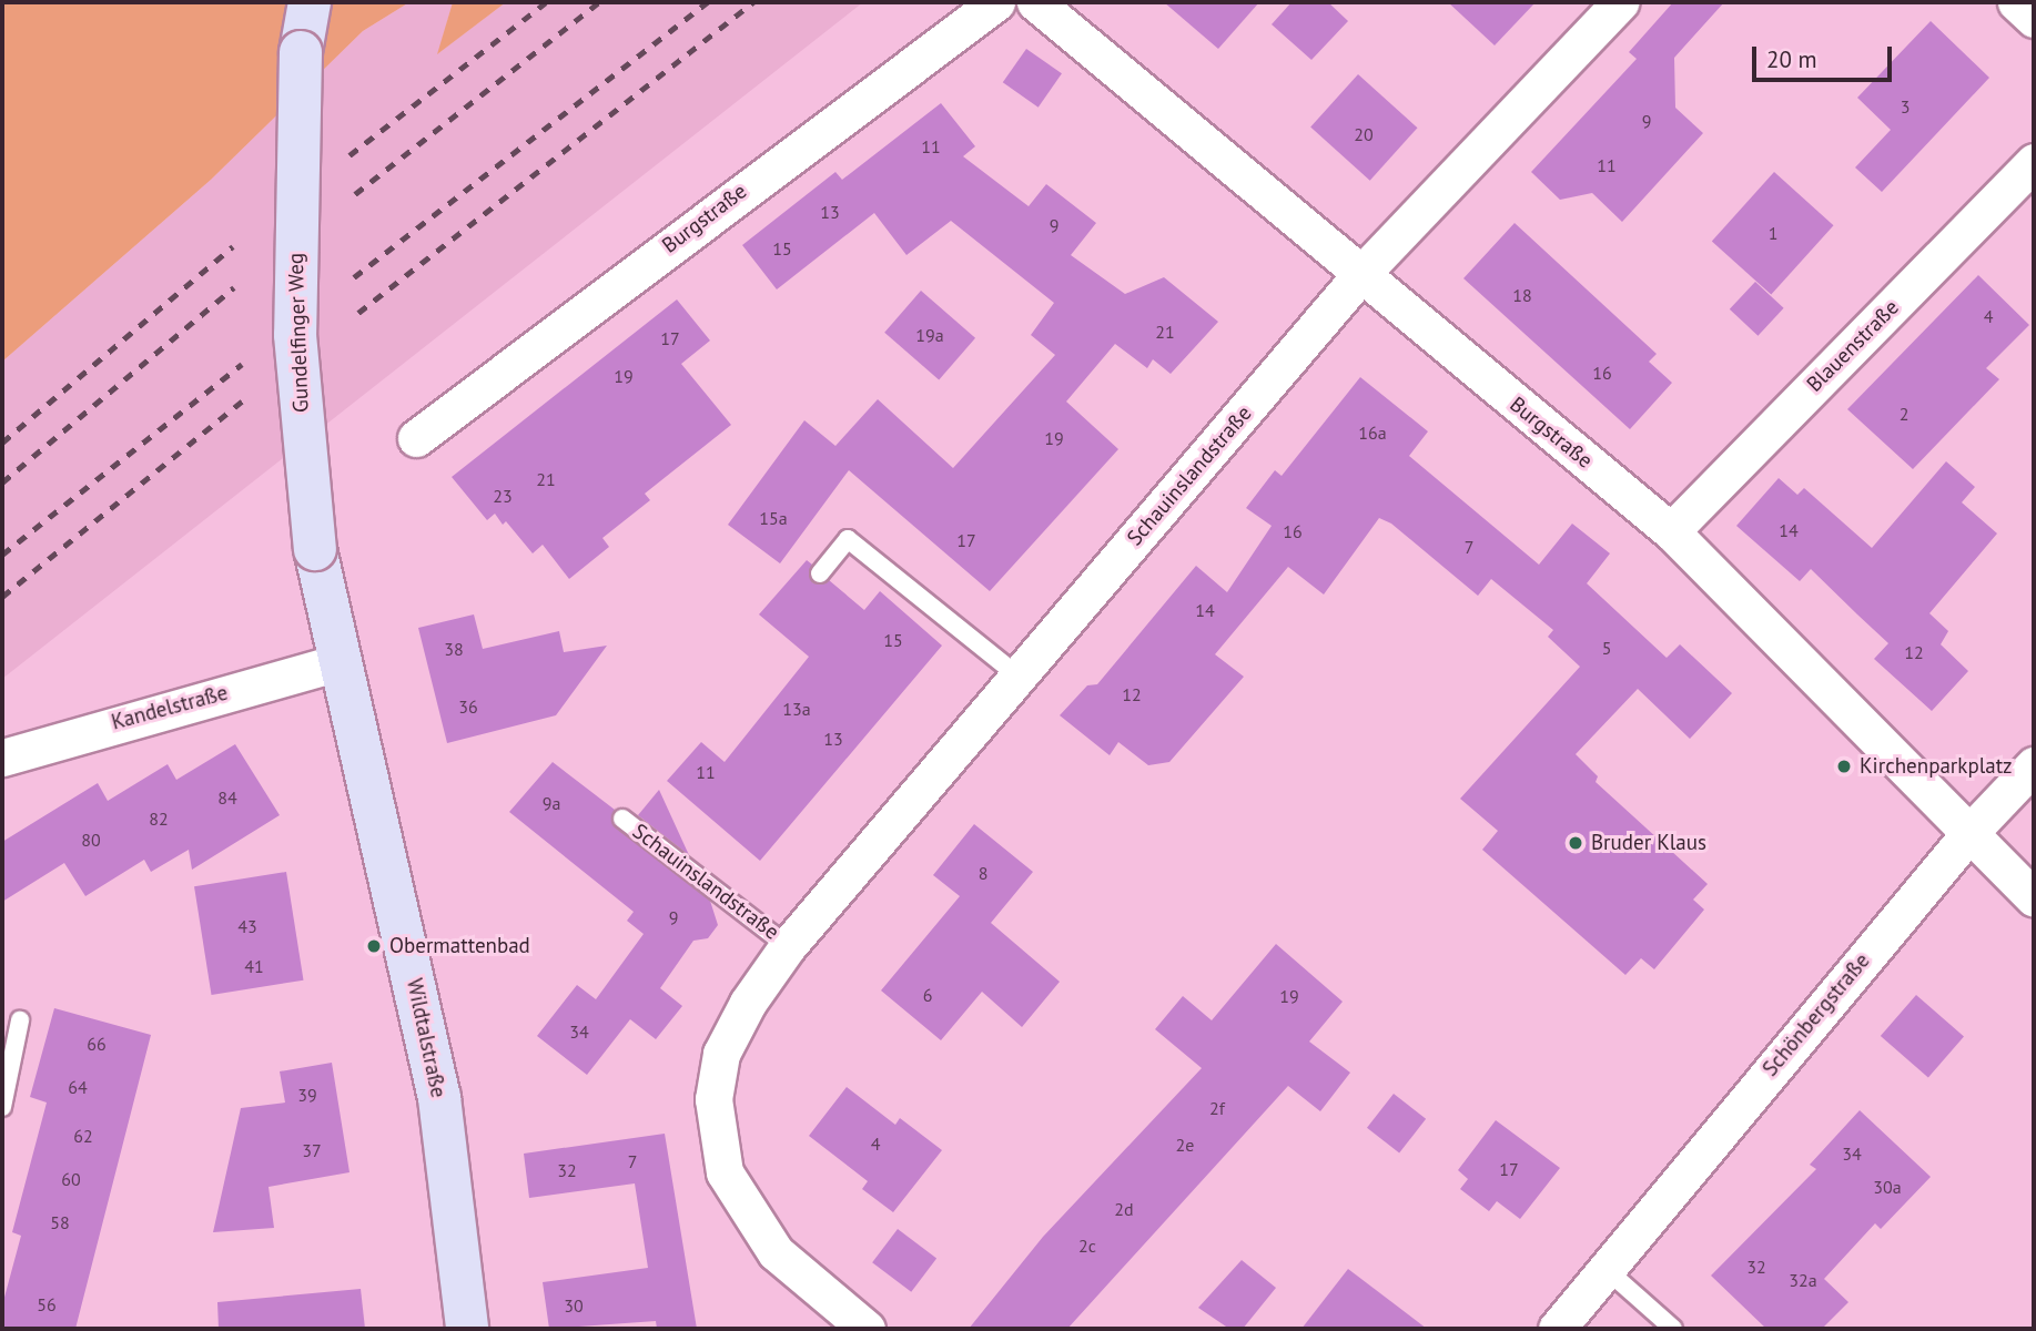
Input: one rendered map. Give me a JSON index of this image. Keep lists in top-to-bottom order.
{
  "streets": {
    "street": [
      "Burgstraße",
      "Gundelfinger Weg",
      "Blauenstraße",
      "Schauinslandstraße",
      "Kandelstraße",
      "Schönbergstraße",
      "Wildtalstraße"
    ]
  },
  "crossings": [
    ["Burgstraße", "Blauenstraße"],
    ["Burgstraße", "Schauinslandstraße"],
    ["Burgstraße", "Schönbergstraße"],
    ["Gundelfinger Weg", "Kandelstraße"],
    ["Gundelfinger Weg", "Wildtalstraße"],
    ["Kandelstraße", "Wildtalstraße"]
  ],
  "places": ["Kirchenparkplatz", "Bruder Klaus", "Obermattenbad"],
  "house_numbers": [
    "3",
    "9",
    "20",
    "11",
    "11",
    "13",
    "9",
    "1",
    "15",
    "18",
    "4",
    "21",
    "19a",
    "17",
    "16",
    "19",
    "2",
    "16a",
    "19",
    "21",
    "23",
    "15a",
    "14",
    "16",
    "17",
    "7",
    "14",
    "15",
    "5",
    "38",
    "12",
    "12",
    "36",
    "13a",
    "13",
    "11",
    "84",
    "9a",
    "82",
    "80",
    "8",
    "9",
    "43",
    "41",
    "6",
    "19",
    "34",
    "66",
    "64",
    "39",
    "2f",
    "62",
    "4",
    "2e",
    "37",
    "34",
    "7",
    "17",
    "32",
    "60",
    "30a",
    "2d",
    "58",
    "2c",
    "32",
    "32a",
    "56",
    "30"
  ],
  "scale_bar": "20 m"
}
